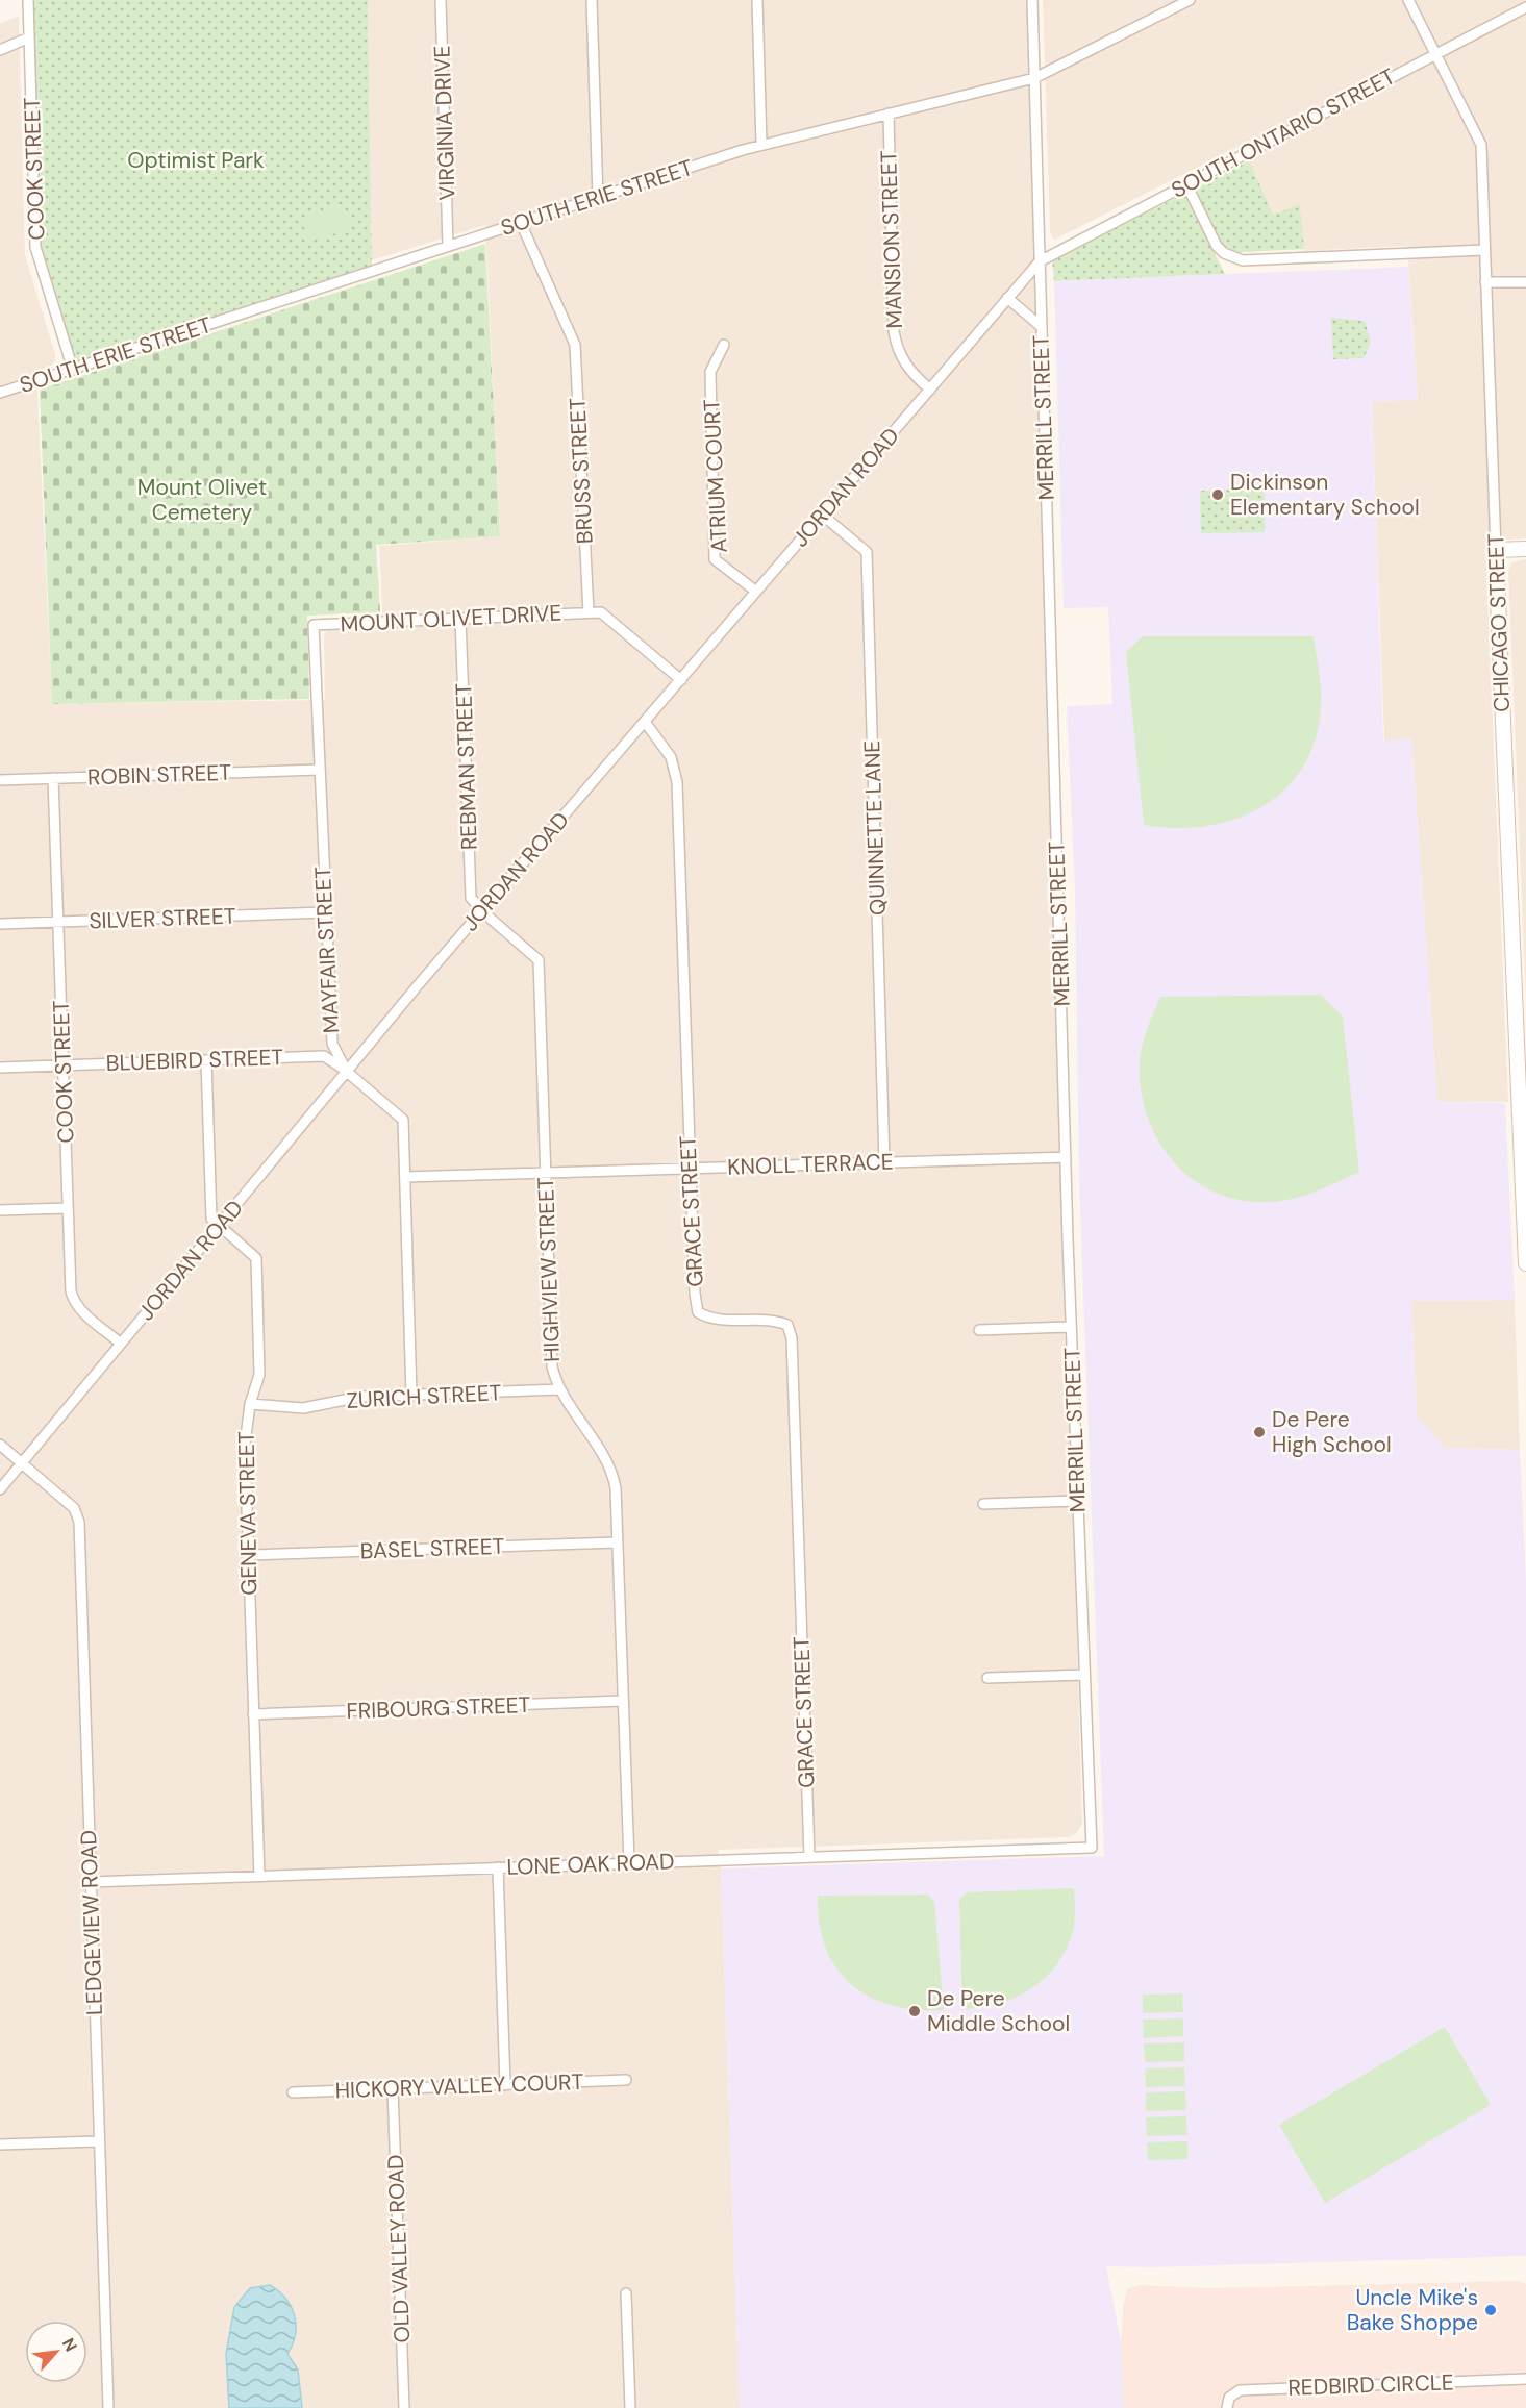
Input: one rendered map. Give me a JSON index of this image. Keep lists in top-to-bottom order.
{
  "streets": {
    "street": [
      "VIRGINIA DRIVE",
      "SOUTH ONTARIO STREET",
      "COOK STREET",
      "SOUTH ERIE STREET",
      "MANSION STREET",
      "MERRILL STREET",
      "BRUSS STREET",
      "ATRIUM COURT",
      "JORDAN ROAD",
      "MOUNT OLIVET DRIVE",
      "CHICAGO STREET",
      "REBMAN STREET",
      "ROBIN STREET",
      "QUINNETTE LANE",
      "SILVER STREET",
      "MAYFAIR STREET",
      "BLUEBIRD STREET",
      "KNOLL TERRACE",
      "GRACE STREET",
      "HIGHVIEW STREET",
      "ZURICH STREET",
      "GENEVA STREET",
      "BASEL STREET",
      "FRIBOURG STREET",
      "LONE OAK ROAD",
      "LEDGEVIEW ROAD",
      "HICKORY VALLEY COURT",
      "OLD VALLEY ROAD",
      "REDBIRD CIRCLE"
    ]
  },
  "crossings": [
    ["VIRGINIA DRIVE", "SOUTH ERIE STREET"],
    ["SOUTH ONTARIO STREET", "MERRILL STREET"],
    ["SOUTH ONTARIO STREET", "JORDAN ROAD"],
    ["SOUTH ONTARIO STREET", "CHICAGO STREET"],
    ["COOK STREET", "SOUTH ERIE STREET"],
    ["COOK STREET", "JORDAN ROAD"],
    ["COOK STREET", "ROBIN STREET"],
    ["COOK STREET", "SILVER STREET"],
    ["COOK STREET", "BLUEBIRD STREET"],
    ["SOUTH ERIE STREET", "MANSION STREET"],
    ["SOUTH ERIE STREET", "MERRILL STREET"],
    ["SOUTH ERIE STREET", "BRUSS STREET"],
    ["MANSION STREET", "JORDAN ROAD"],
    ["MERRILL STREET", "JORDAN ROAD"],
    ["MERRILL STREET", "KNOLL TERRACE"],
    ["MERRILL STREET", "LONE OAK ROAD"],
    ["BRUSS STREET", "MOUNT OLIVET DRIVE"],
    ["ATRIUM COURT", "JORDAN ROAD"],
    ["JORDAN ROAD", "REBMAN STREET"],
    ["JORDAN ROAD", "QUINNETTE LANE"],
    ["JORDAN ROAD", "MAYFAIR STREET"],
    ["JORDAN ROAD", "BLUEBIRD STREET"],
    ["JORDAN ROAD", "GRACE STREET"],
    ["JORDAN ROAD", "HIGHVIEW STREET"],
    ["JORDAN ROAD", "GENEVA STREET"],
    ["JORDAN ROAD", "LEDGEVIEW ROAD"],
    ["MOUNT OLIVET DRIVE", "REBMAN STREET"],
    ["MOUNT OLIVET DRIVE", "MAYFAIR STREET"],
    ["REBMAN STREET", "HIGHVIEW STREET"],
    ["ROBIN STREET", "MAYFAIR STREET"],
    ["QUINNETTE LANE", "KNOLL TERRACE"],
    ["SILVER STREET", "MAYFAIR STREET"],
    ["MAYFAIR STREET", "BLUEBIRD STREET"],
    ["MAYFAIR STREET", "KNOLL TERRACE"],
    ["MAYFAIR STREET", "ZURICH STREET"],
    ["KNOLL TERRACE", "GRACE STREET"],
    ["KNOLL TERRACE", "HIGHVIEW STREET"],
    ["GRACE STREET", "LONE OAK ROAD"],
    ["HIGHVIEW STREET", "ZURICH STREET"],
    ["HIGHVIEW STREET", "BASEL STREET"],
    ["HIGHVIEW STREET", "FRIBOURG STREET"],
    ["HIGHVIEW STREET", "LONE OAK ROAD"],
    ["ZURICH STREET", "GENEVA STREET"],
    ["GENEVA STREET", "BASEL STREET"],
    ["GENEVA STREET", "FRIBOURG STREET"],
    ["GENEVA STREET", "LONE OAK ROAD"],
    ["LONE OAK ROAD", "LEDGEVIEW ROAD"],
    ["HICKORY VALLEY COURT", "OLD VALLEY ROAD"]
  ],
  "parks": ["Optimist Park", "Mount Olivet Cemetery"],
  "places": [
    "Dickinson Elementary School",
    "De Pere High School",
    "De Pere Middle School",
    "Uncle Mike's Bake Shoppe"
  ],
  "north": "top right"
}
